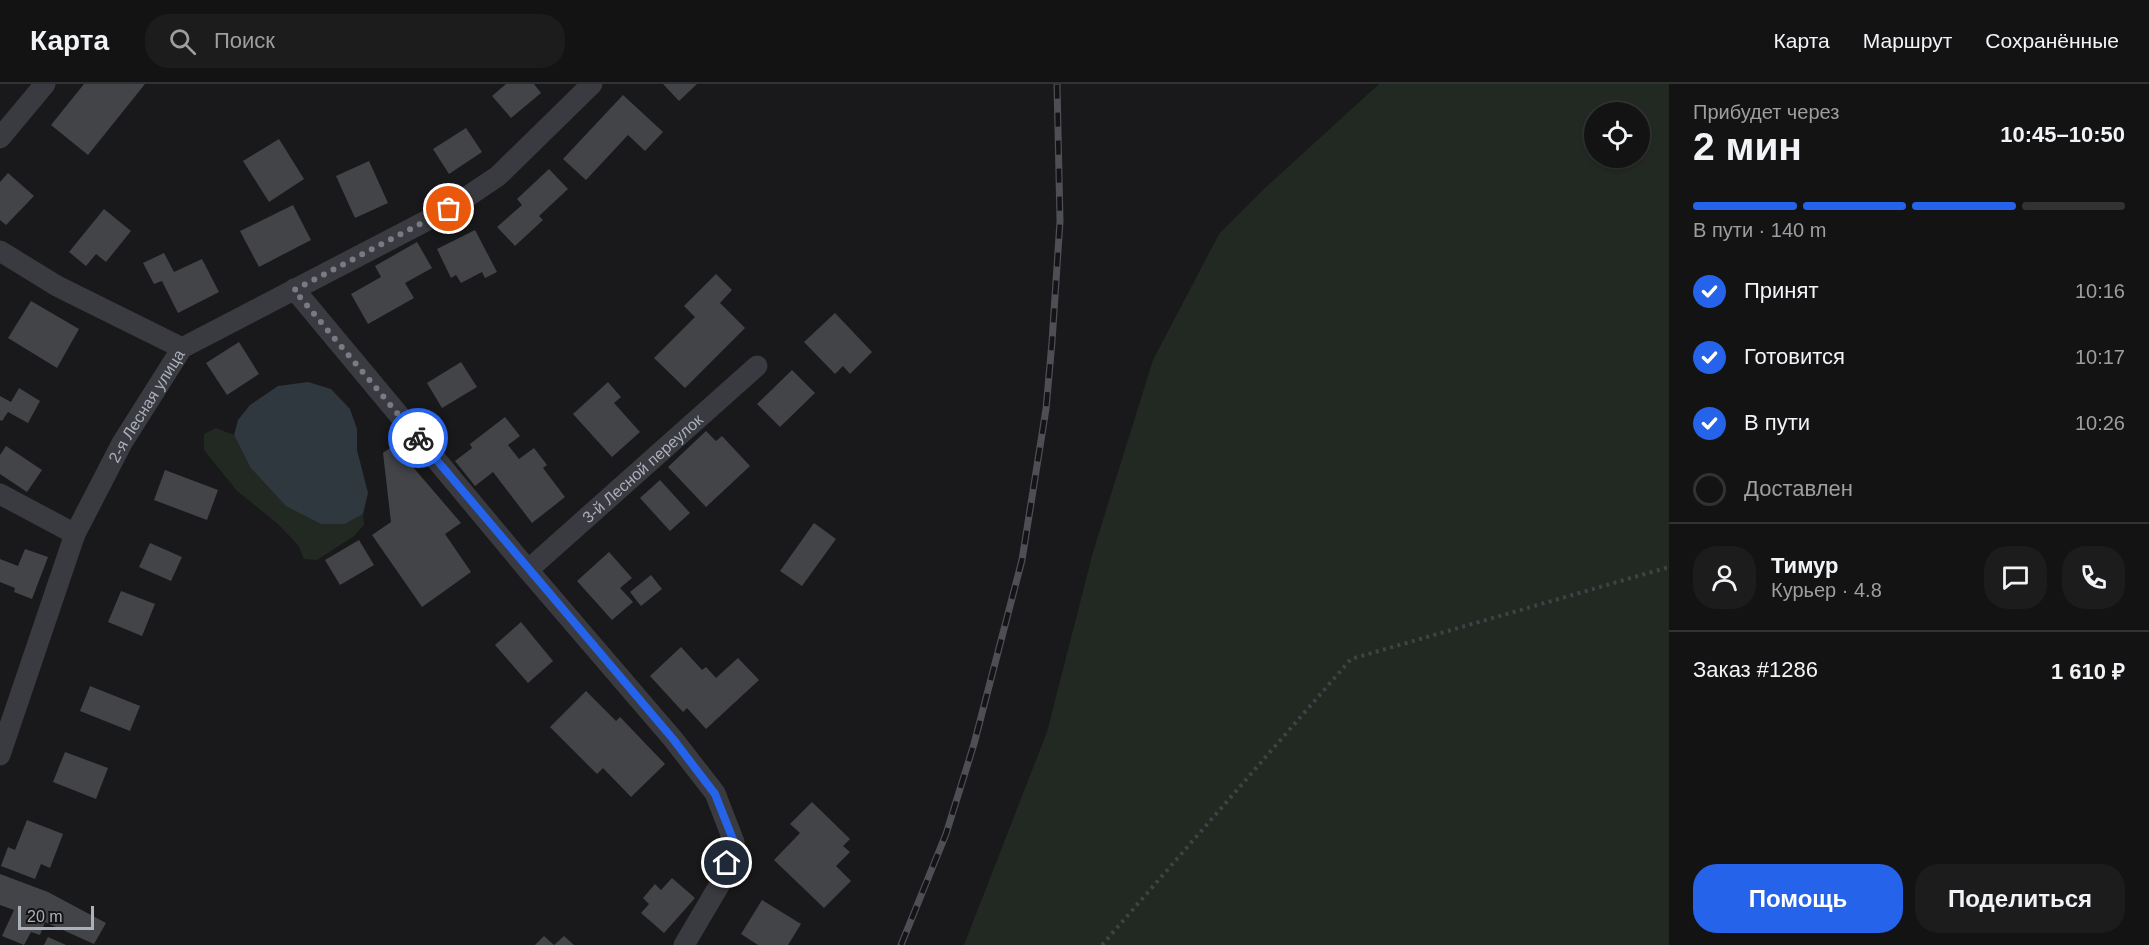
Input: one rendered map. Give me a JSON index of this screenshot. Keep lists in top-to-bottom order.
{
  "streets": {
    "street": ["2-я Лесная улица", "3-й Лесной переулок"]
  },
  "scale_bar": "20 m",
  "page": {
    "header": "Карта",
    "search": "Поиск",
    "nav": ["Карта", "Маршрут", "Сохранённые"],
    "heading": ["2 мин", "Прибудет через", "10:45–10:50"],
    "panel": [
      "Тимур",
      "Курьер · 4.8",
      "Заказ #1286",
      "1 610 ₽"
    ],
    "bar": "В пути · 140 m",
    "list": [
      ["Принят", "10:16"],
      ["Готовится", "10:17"],
      ["В пути", "10:26"],
      "Доставлен"
    ],
    "buttons": ["Помощь", "Поделиться"],
    "scale": "20 m"
  }
}
